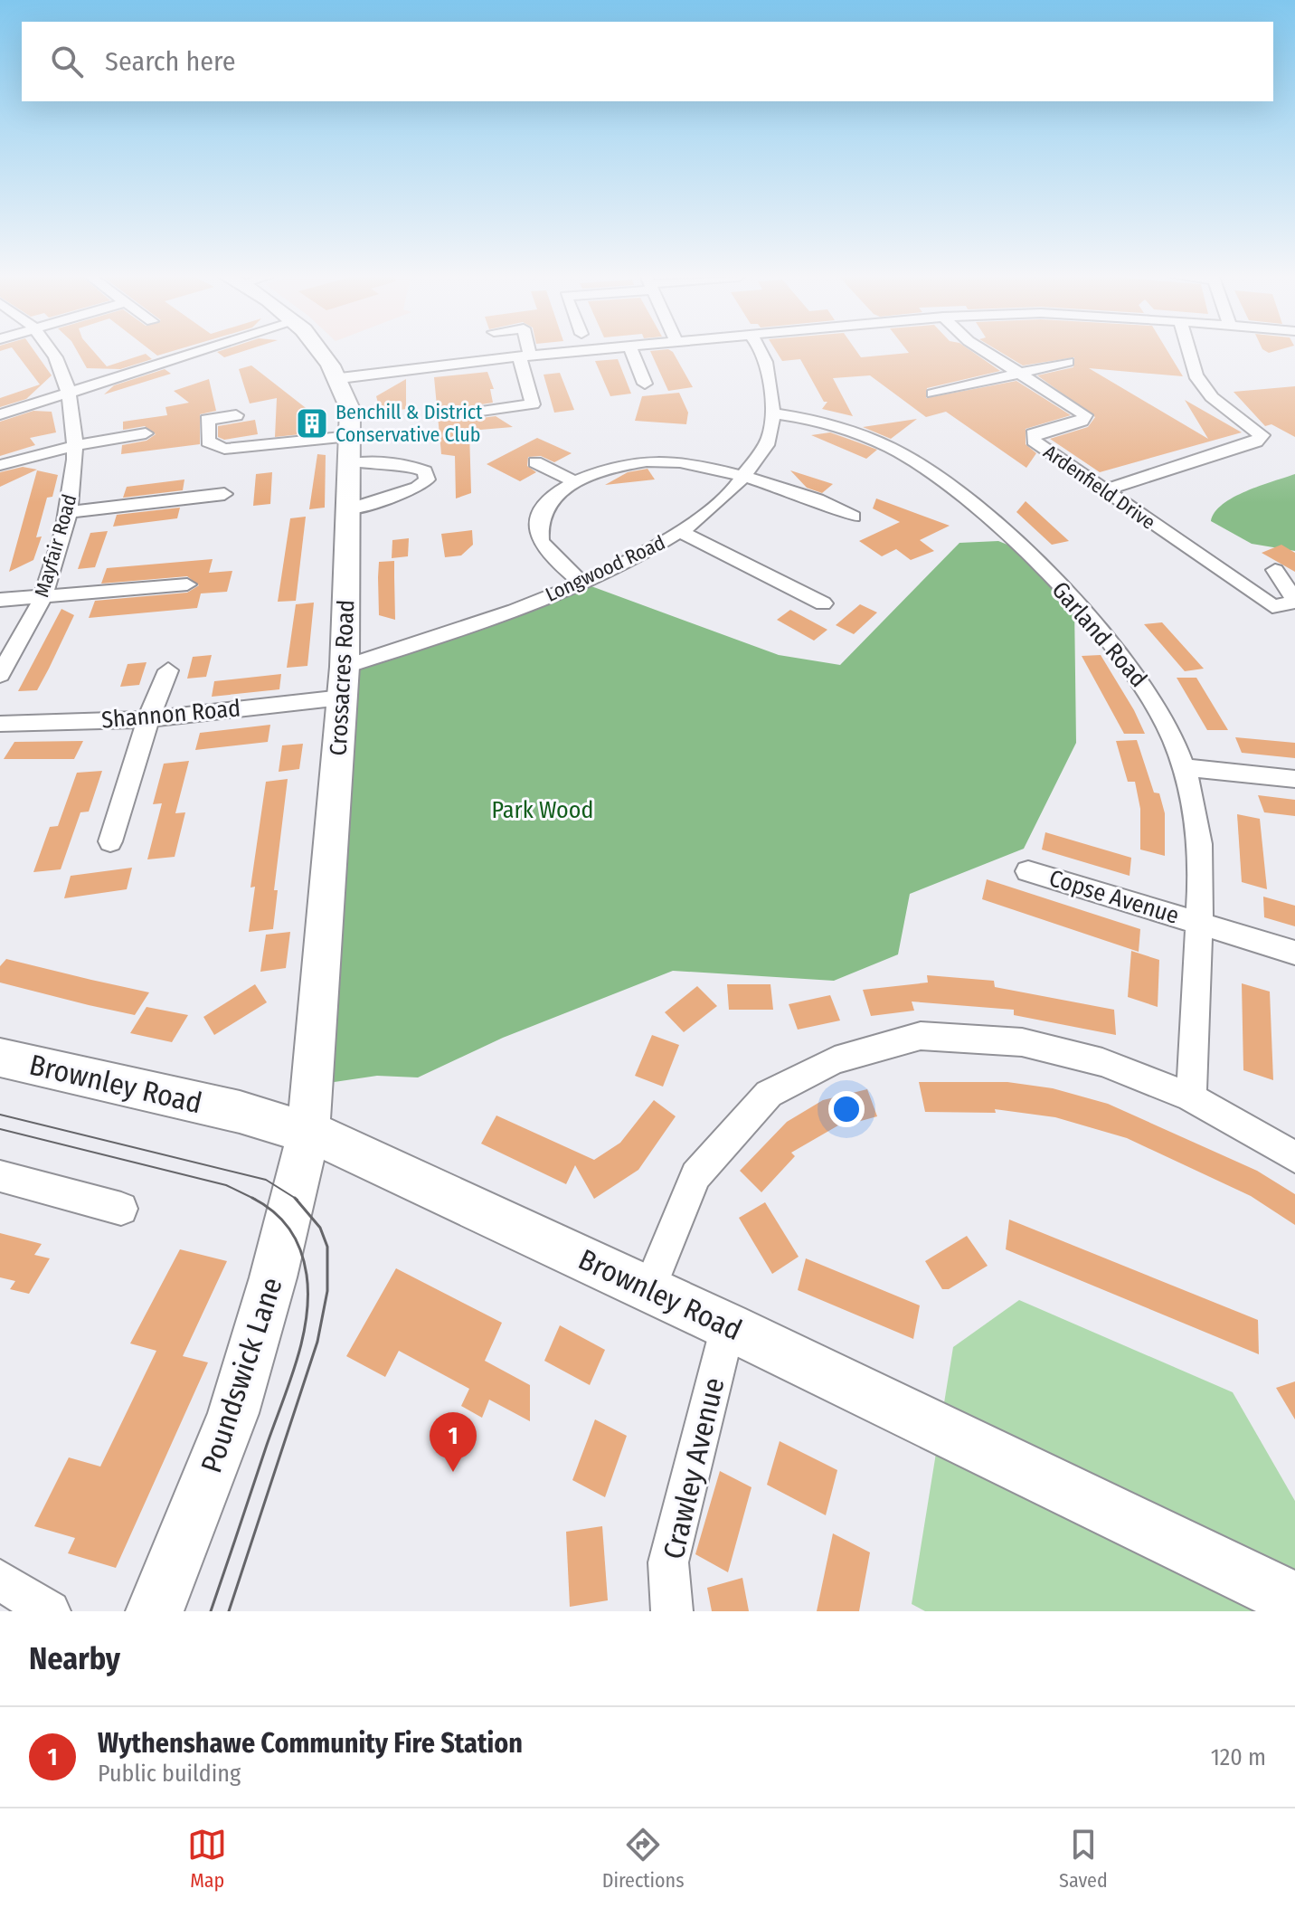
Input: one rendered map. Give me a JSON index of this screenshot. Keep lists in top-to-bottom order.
{
  "streets": {
    "street": [
      "Ardenfield Drive",
      "Mayfair Road",
      "Longwood Road",
      "Garland Road",
      "Crossacres Road",
      "Shannon Road",
      "Copse Avenue",
      "Brownley Road",
      "Poundswick Lane",
      "Crawley Avenue"
    ]
  },
  "crossings": [
    ["Longwood Road", "Garland Road"],
    ["Longwood Road", "Crossacres Road"],
    ["Longwood Road", "Shannon Road"],
    ["Garland Road", "Copse Avenue"],
    ["Crossacres Road", "Shannon Road"],
    ["Crossacres Road", "Brownley Road"],
    ["Crossacres Road", "Poundswick Lane"],
    ["Brownley Road", "Poundswick Lane"],
    ["Brownley Road", "Crawley Avenue"]
  ],
  "parks": ["Park Wood"],
  "places": {
    "building": ["Benchill & District Conservative Club"]
  },
  "page": {
    "search": "Search here",
    "pins": "1",
    "heading": "Nearby",
    "list": [
      {
        "mark": "1",
        "name": "Wythenshawe Community Fire Station",
        "note": "Public building",
        "value": "120 m"
      }
    ],
    "nav": ["Map", "Directions", "Saved"]
  }
}
